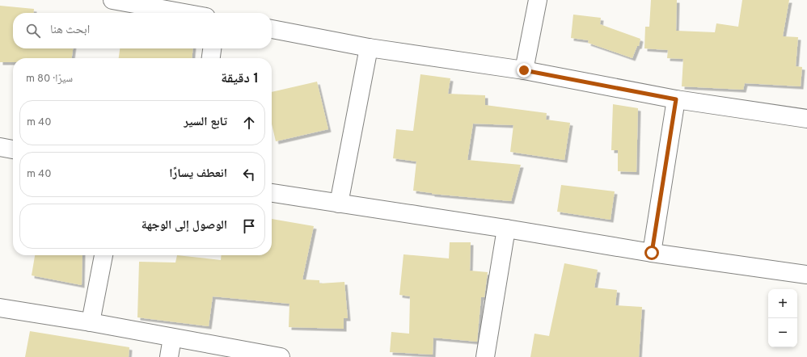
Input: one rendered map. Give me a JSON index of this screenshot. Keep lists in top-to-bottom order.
{
  "page": {
    "search": "ابحث هنا",
    "heading": ["1 دقيقة", "سيرًا · 80 m"],
    "list": [
      ["تابع السير", "40 m"],
      ["انعطف يسارًا", "40 m"],
      "الوصول إلى الوجهة"
    ],
    "map_buttons": ["+", "−"]
  }
}
